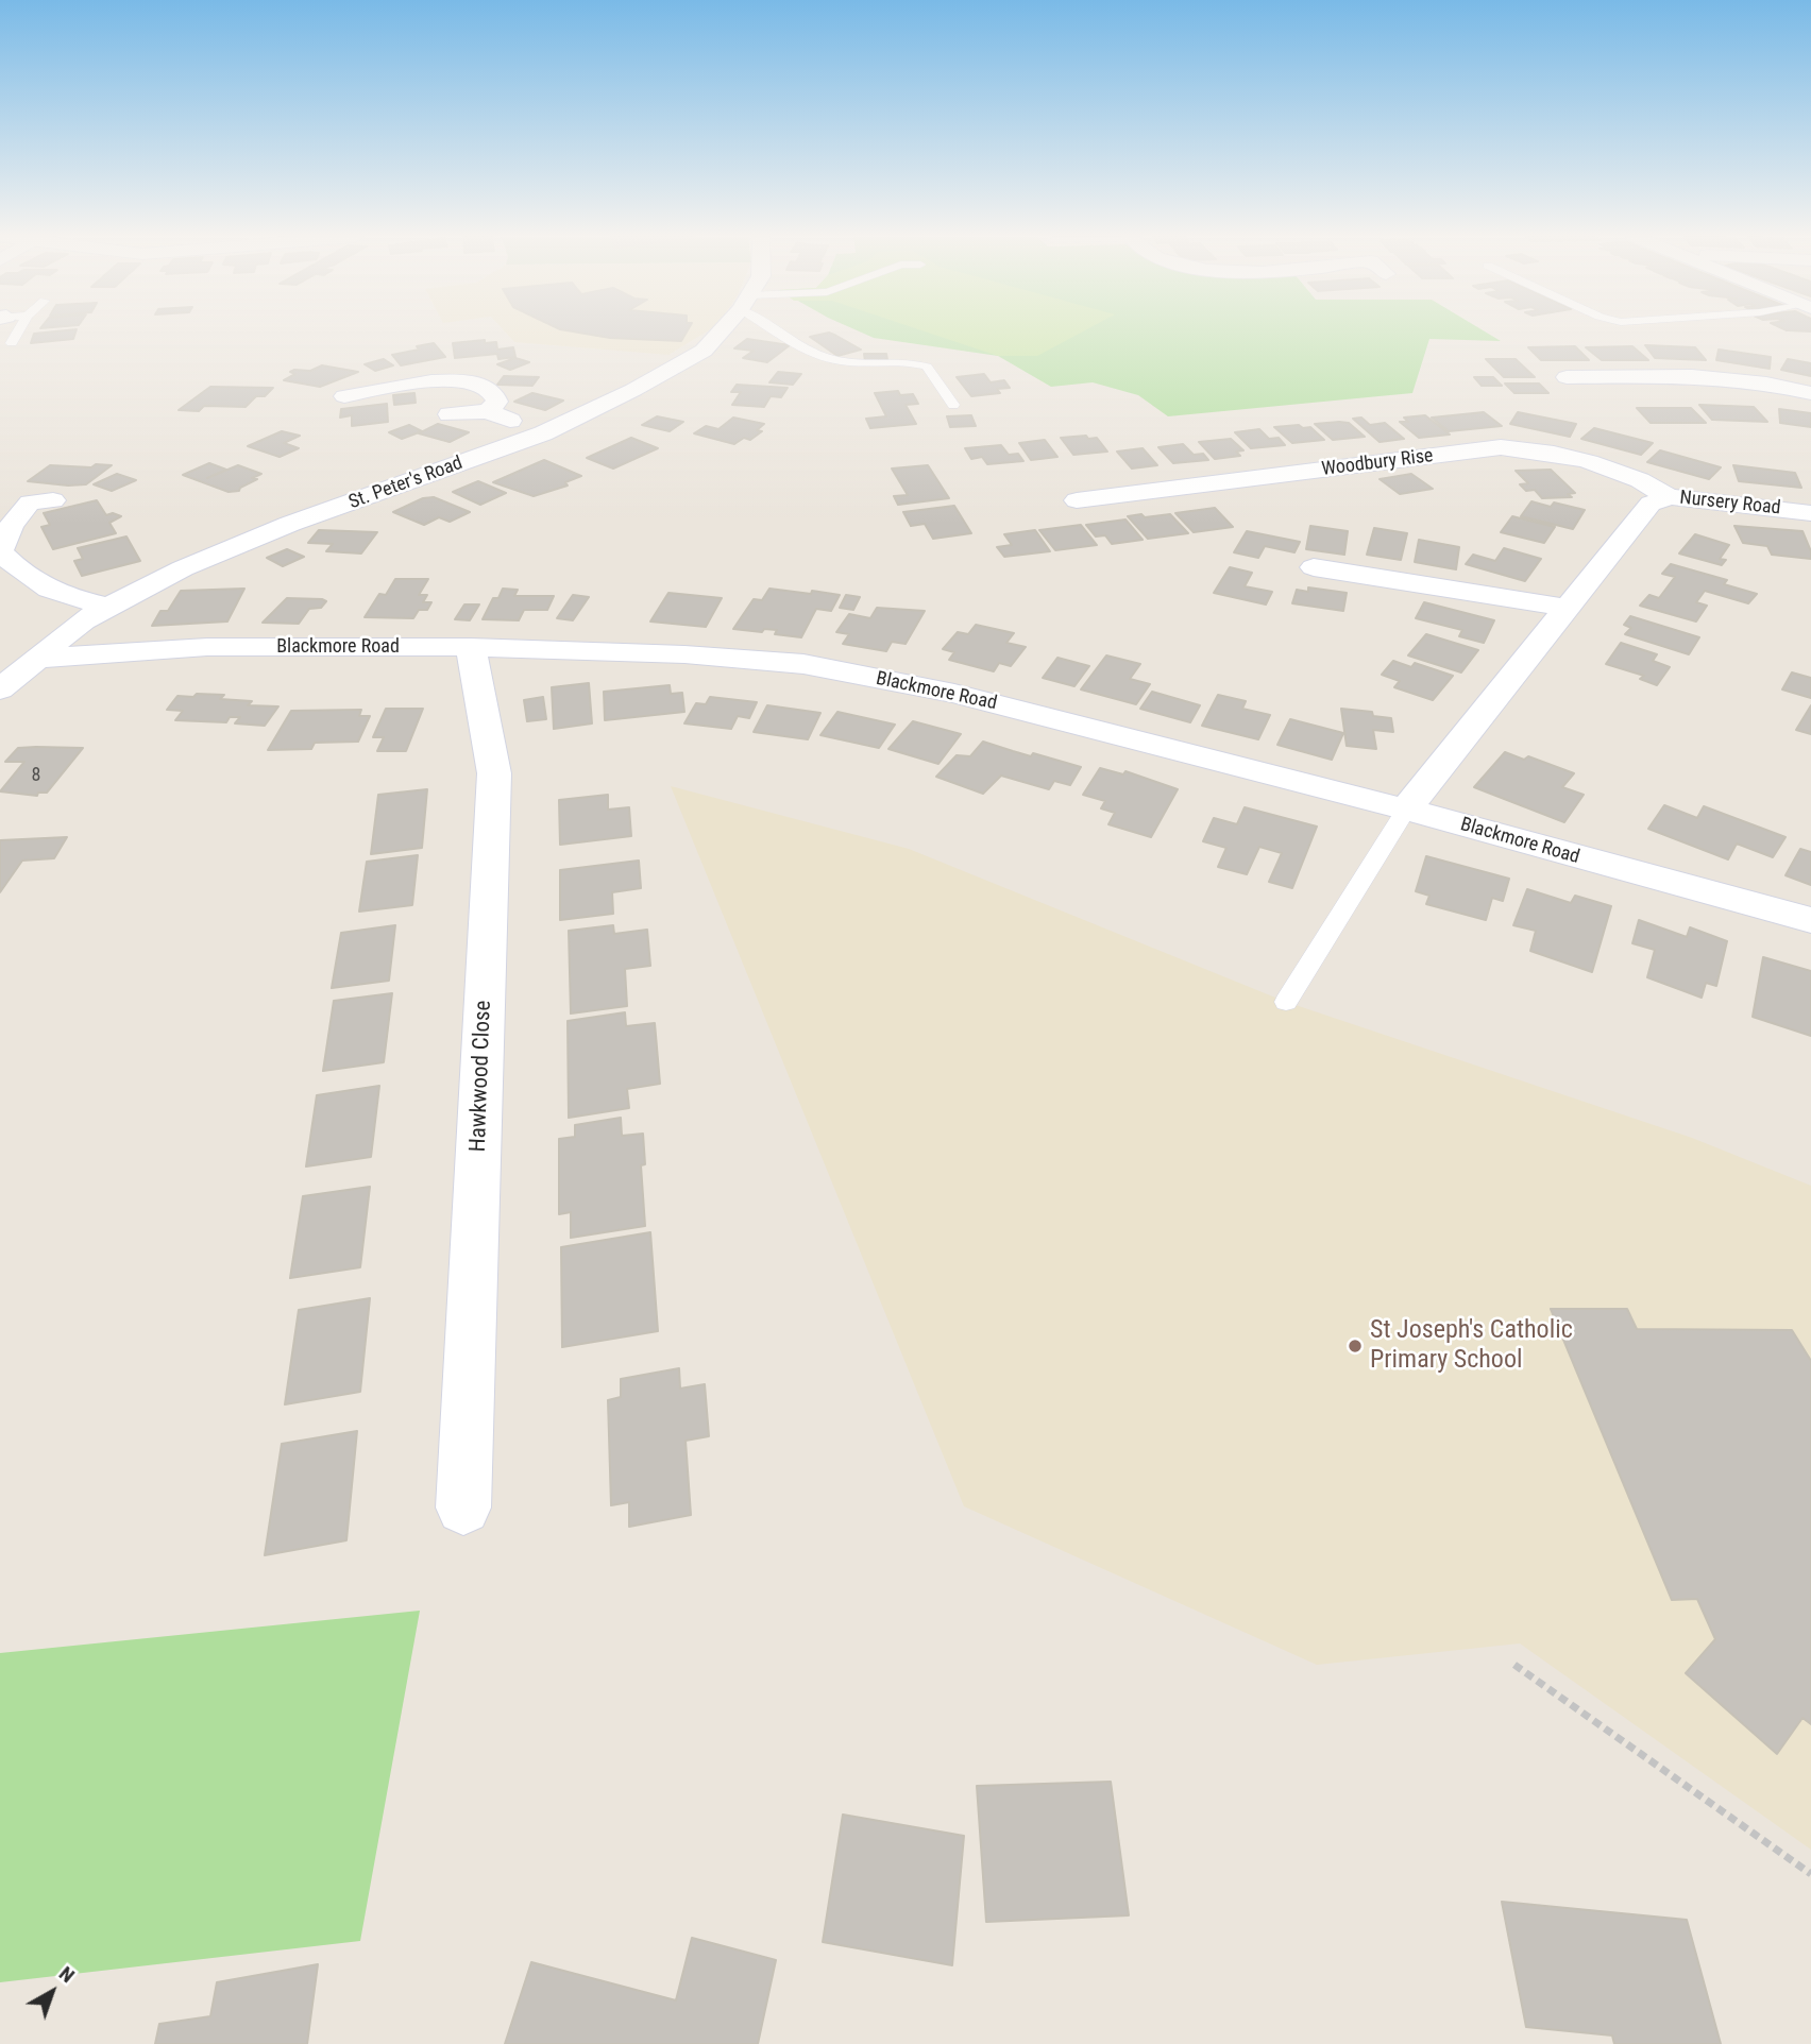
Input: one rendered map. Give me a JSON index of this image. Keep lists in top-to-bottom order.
{
  "streets": {
    "street": [
      "Woodbury Rise",
      "St. Peter's Road",
      "Nursery Road",
      "Blackmore Road",
      "Hawkwood Close"
    ]
  },
  "crossings": [
    ["Woodbury Rise", "Nursery Road"],
    ["St. Peter's Road", "Blackmore Road"],
    ["Nursery Road", "Blackmore Road"],
    ["Blackmore Road", "Hawkwood Close"]
  ],
  "places": ["St Joseph's Catholic Primary School"],
  "house_numbers": ["8"],
  "north": "top right"
}
